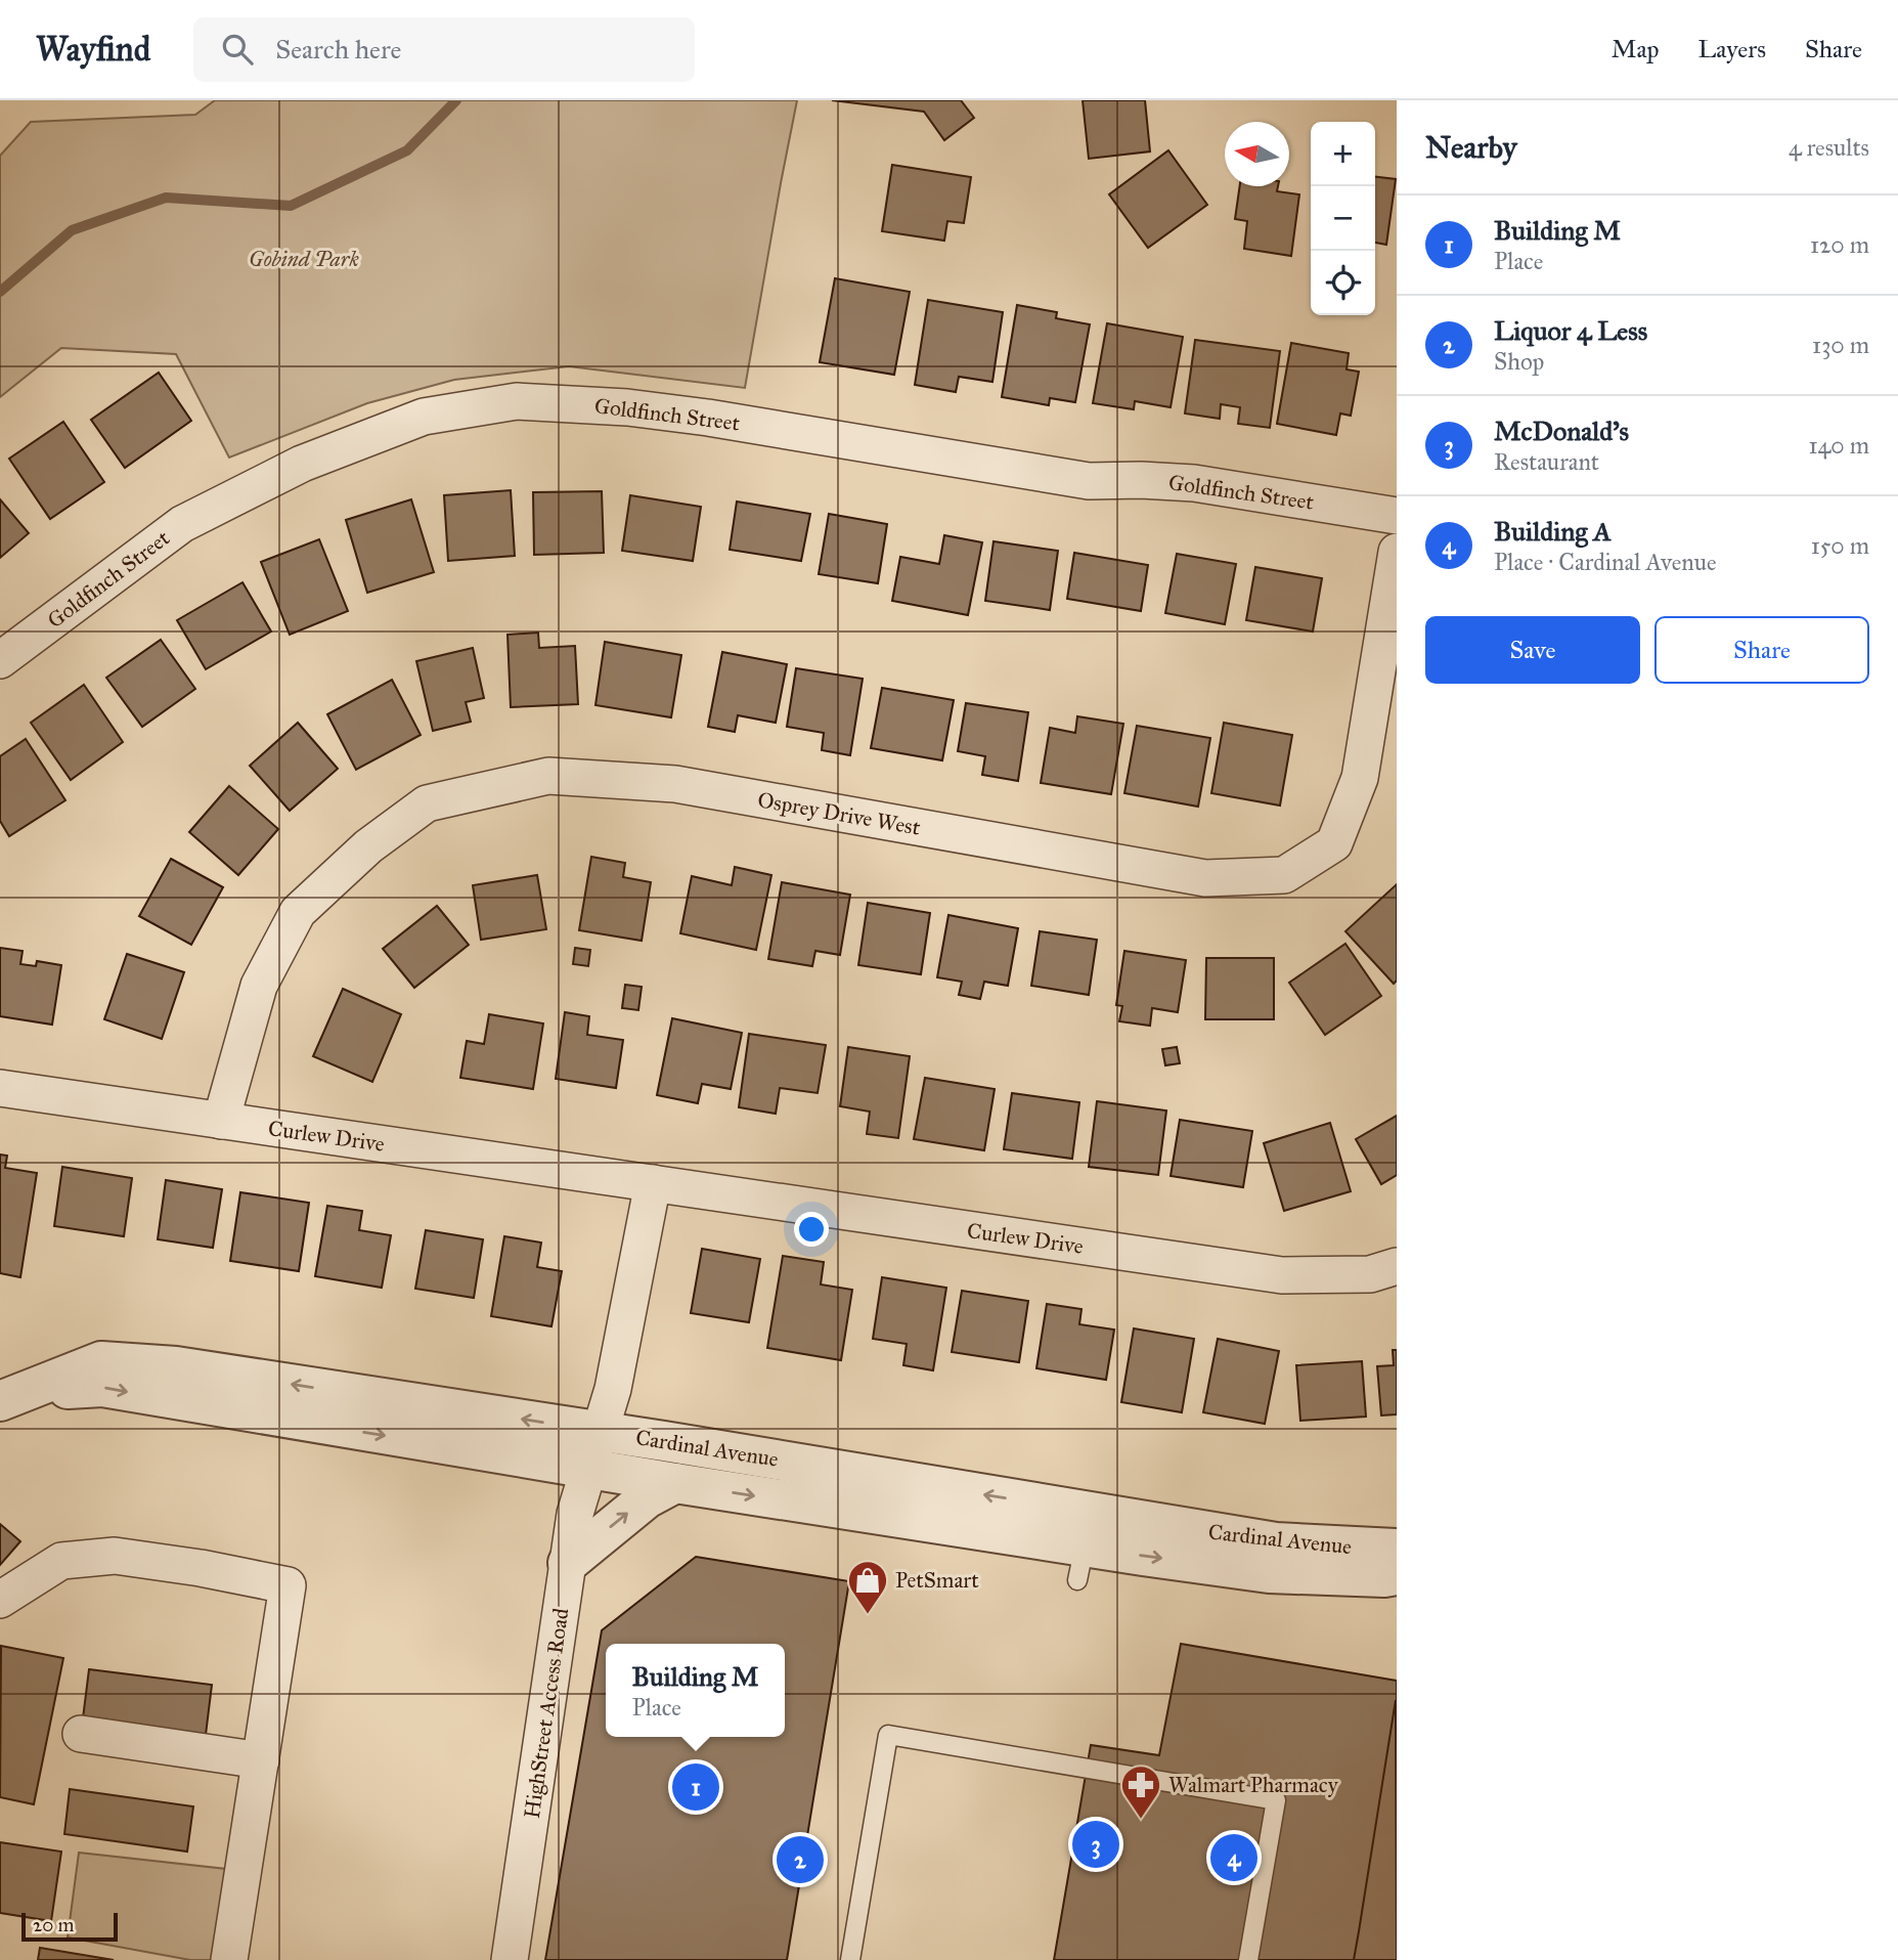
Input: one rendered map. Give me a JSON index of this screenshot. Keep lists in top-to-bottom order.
{
  "streets": {
    "street": [
      "Goldfinch Street",
      "Osprey Drive West",
      "Curlew Drive",
      "Cardinal Avenue",
      "HighStreet Access Road"
    ]
  },
  "crossings": [
    ["Osprey Drive West", "Curlew Drive"],
    ["Cardinal Avenue", "HighStreet Access Road"]
  ],
  "parks": ["Gobind Park"],
  "places": {
    "shop": ["PetSmart"],
    "pharmacy": ["Walmart Pharmacy"]
  },
  "scale_bar": "20 m",
  "north": "left",
  "page": {
    "header": "Wayfind",
    "search": "Search here",
    "nav": ["Map", "Layers", "Share"],
    "heading": ["Nearby", "4 results"],
    "map_buttons": ["+", "−"],
    "list": [
      {
        "mark": "1",
        "name": "Building M",
        "note": "Place",
        "value": "120 m"
      },
      {
        "mark": "2",
        "name": "Liquor 4 Less",
        "note": "Shop",
        "value": "130 m"
      },
      {
        "mark": "3",
        "name": "McDonald's",
        "note": "Restaurant",
        "value": "140 m"
      },
      {
        "mark": "4",
        "name": "Building A",
        "note": "Place · Cardinal Avenue",
        "value": "150 m"
      }
    ],
    "buttons": ["Save", "Share"],
    "popup": ["Building M", "Place"],
    "pins": [
      "1",
      "3",
      "4",
      "2"
    ],
    "scale": "20 m"
  }
}
